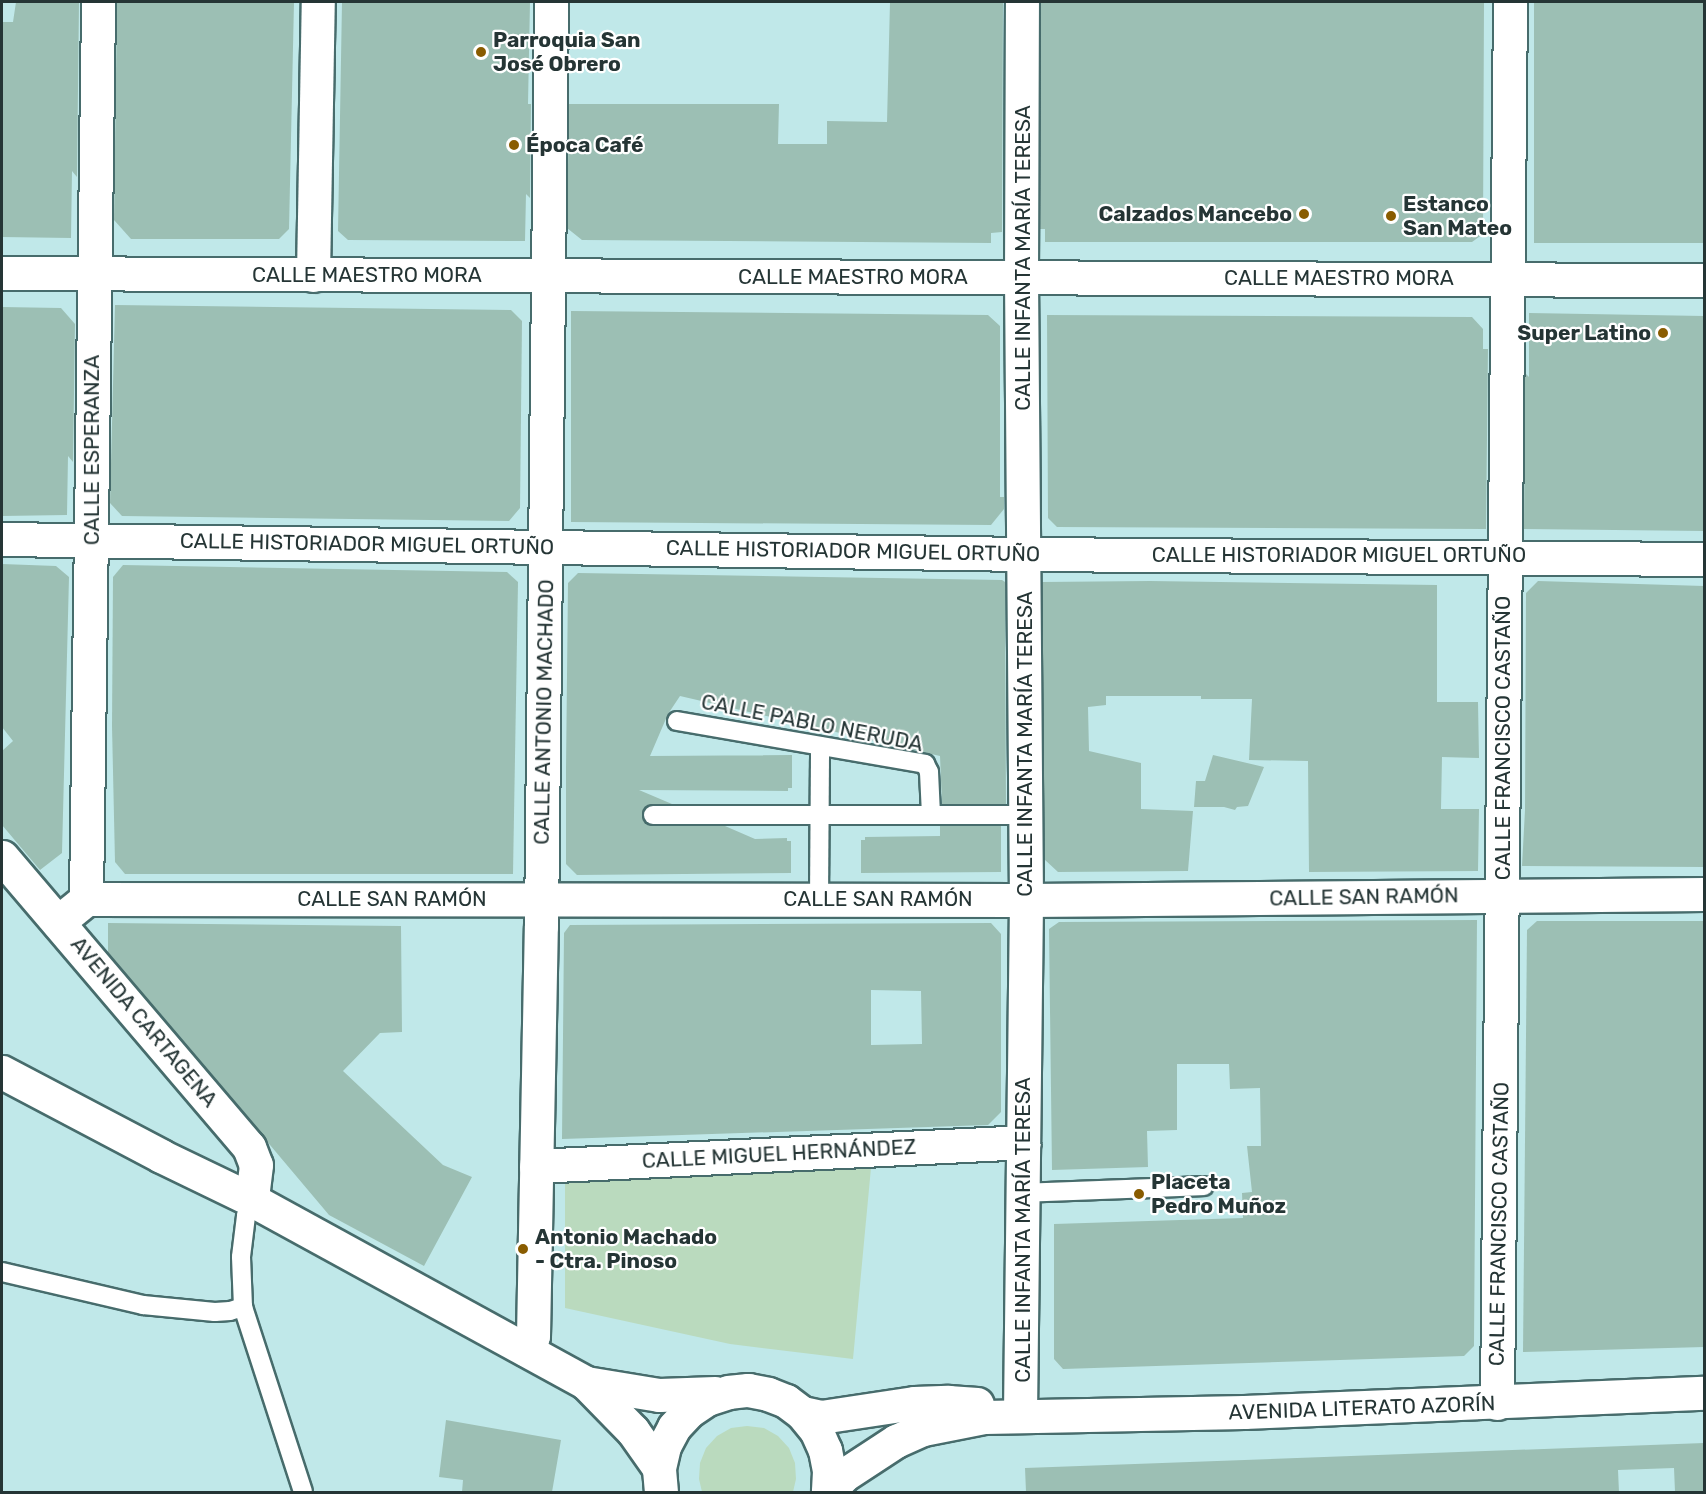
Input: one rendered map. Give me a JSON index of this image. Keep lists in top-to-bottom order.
{
  "streets": {
    "street": [
      "CALLE INFANTA MARÍA TERESA",
      "CALLE MAESTRO MORA",
      "CALLE ESPERANZA",
      "CALLE HISTORIADOR MIGUEL ORTUÑO",
      "CALLE ANTONIO MACHADO",
      "CALLE FRANCISCO CASTAÑO",
      "CALLE SAN RAMÓN",
      "AVENIDA CARTAGENA",
      "CALLE MIGUEL HERNÁNDEZ",
      "AVENIDA LITERATO AZORÍN"
    ],
    "lane": ["CALLE PABLO NERUDA"]
  },
  "crossings": [
    ["CALLE INFANTA MARÍA TERESA", "CALLE MAESTRO MORA"],
    ["CALLE INFANTA MARÍA TERESA", "CALLE HISTORIADOR MIGUEL ORTUÑO"],
    ["CALLE INFANTA MARÍA TERESA", "CALLE SAN RAMÓN"],
    ["CALLE INFANTA MARÍA TERESA", "CALLE MIGUEL HERNÁNDEZ"],
    ["CALLE INFANTA MARÍA TERESA", "AVENIDA LITERATO AZORÍN"],
    ["CALLE MAESTRO MORA", "CALLE ESPERANZA"],
    ["CALLE MAESTRO MORA", "CALLE ANTONIO MACHADO"],
    ["CALLE MAESTRO MORA", "CALLE FRANCISCO CASTAÑO"],
    ["CALLE ESPERANZA", "CALLE HISTORIADOR MIGUEL ORTUÑO"],
    ["CALLE ESPERANZA", "CALLE SAN RAMÓN"],
    ["CALLE HISTORIADOR MIGUEL ORTUÑO", "CALLE ANTONIO MACHADO"],
    ["CALLE HISTORIADOR MIGUEL ORTUÑO", "CALLE FRANCISCO CASTAÑO"],
    ["CALLE ANTONIO MACHADO", "CALLE SAN RAMÓN"],
    ["CALLE ANTONIO MACHADO", "CALLE MIGUEL HERNÁNDEZ"],
    ["CALLE FRANCISCO CASTAÑO", "CALLE SAN RAMÓN"],
    ["CALLE FRANCISCO CASTAÑO", "AVENIDA LITERATO AZORÍN"]
  ],
  "places": [
    "Parroquia San José Obrero",
    "Época Café",
    "Calzados Mancebo",
    "Estanco San Mateo",
    "Super Latino",
    "Placeta Pedro Muñoz",
    "Antonio Machado - Ctra. Pinoso"
  ]
}
